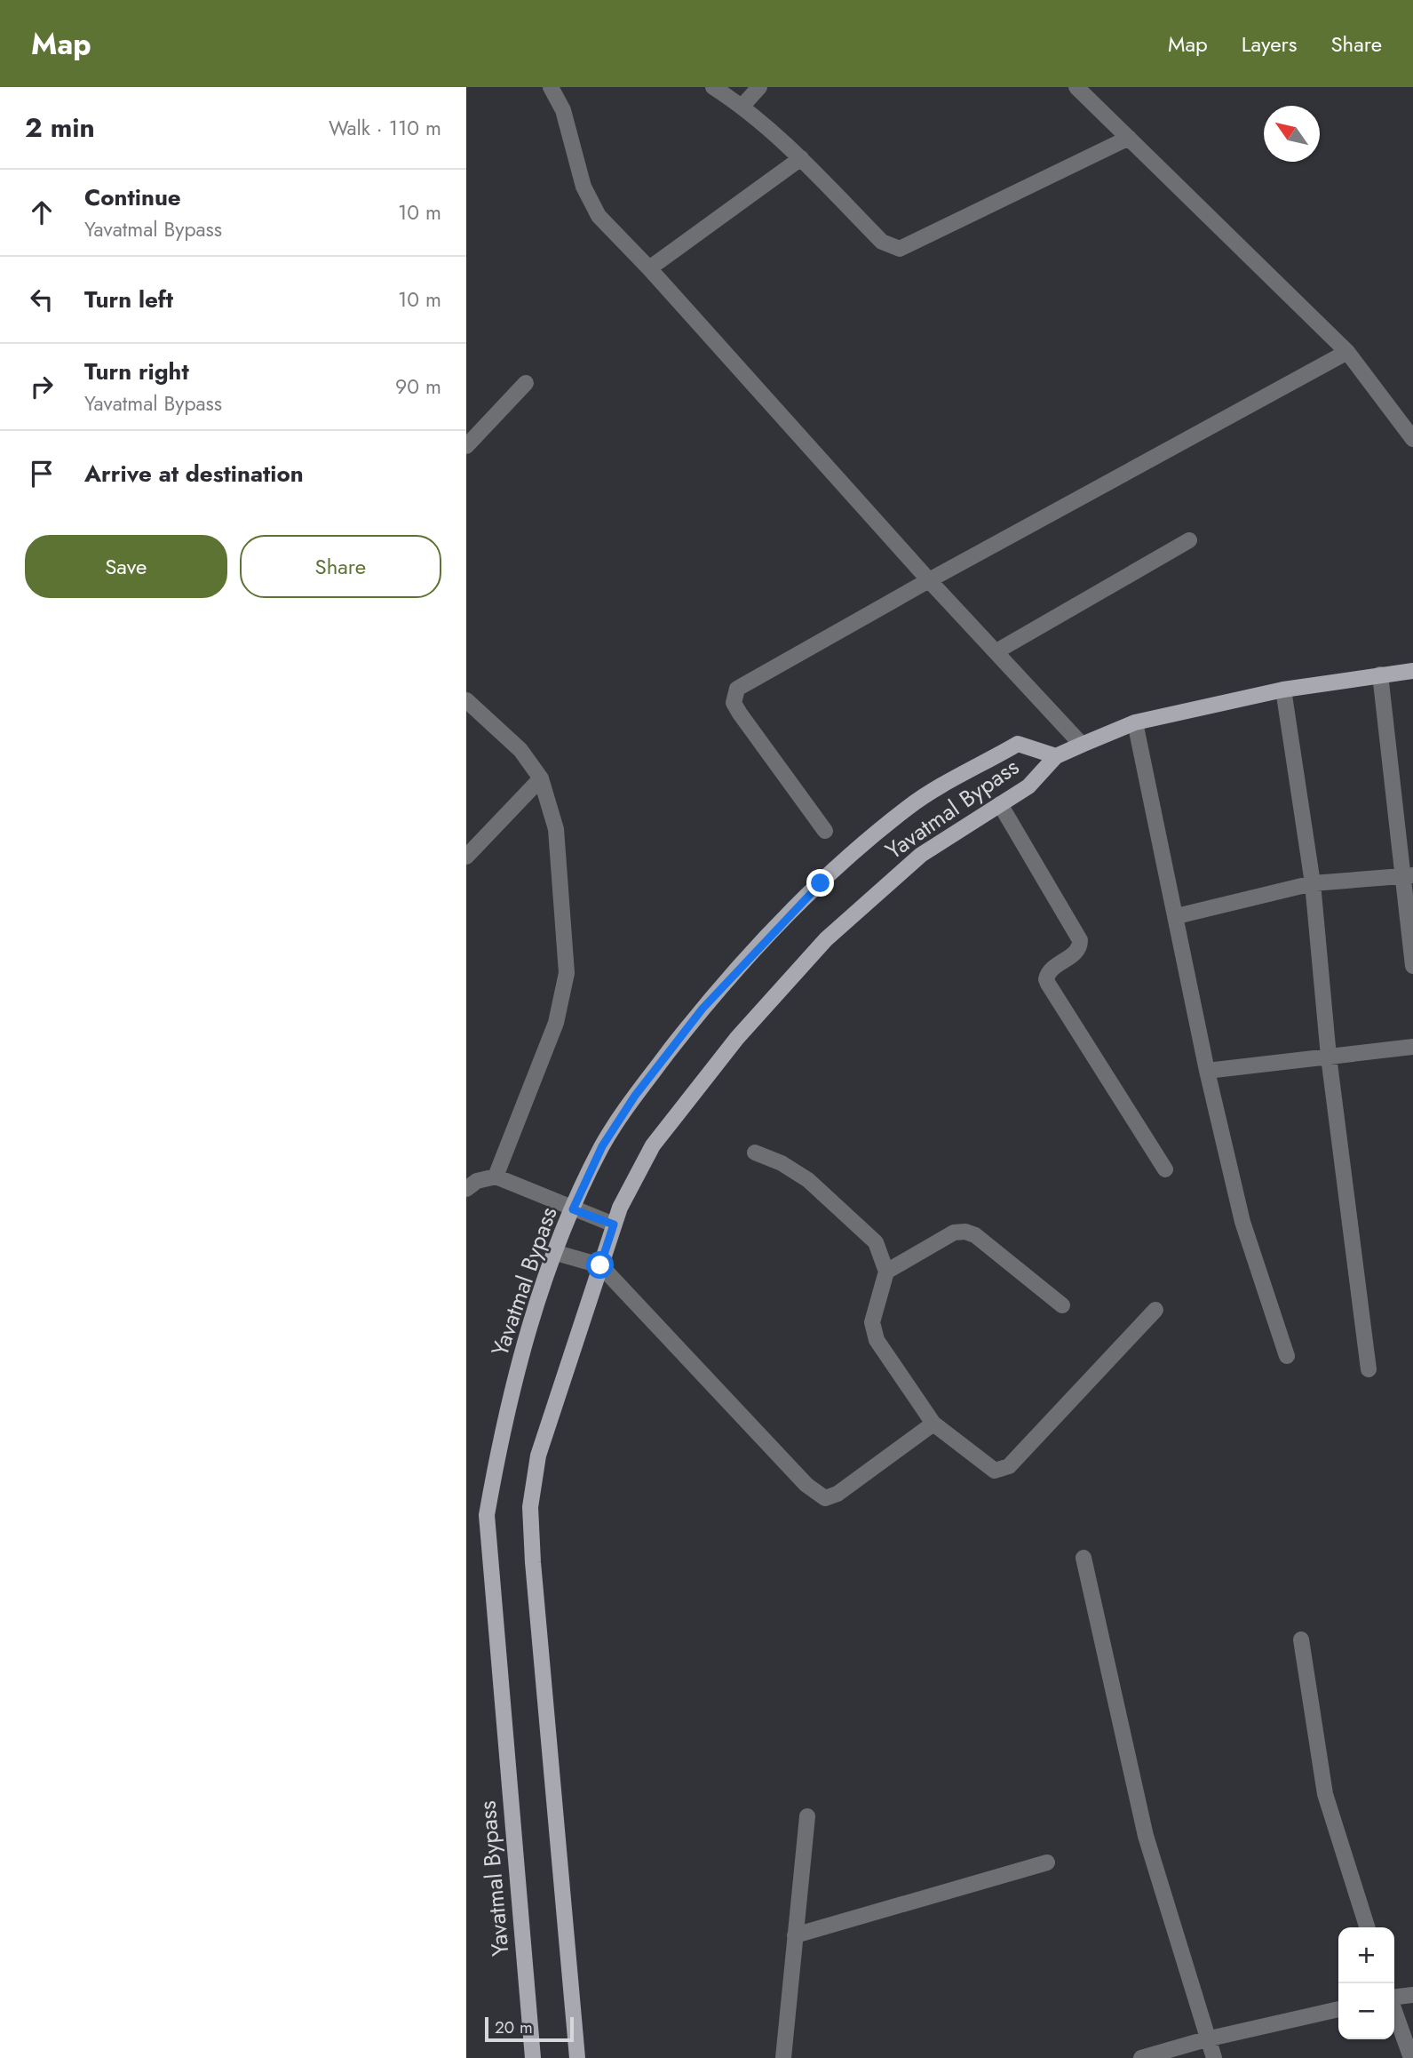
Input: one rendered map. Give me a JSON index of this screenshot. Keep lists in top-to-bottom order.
{
  "streets": {
    "main road": ["Yavatmal Bypass"]
  },
  "scale_bar": "20 m",
  "north": "top left",
  "page": {
    "header": "Map",
    "nav": ["Map", "Layers", "Share"],
    "heading": ["2 min", "Walk · 110 m"],
    "list": [
      ["Continue", "Yavatmal Bypass", "10 m"],
      ["Turn left", "10 m"],
      ["Turn right", "Yavatmal Bypass", "90 m"],
      "Arrive at destination"
    ],
    "buttons": ["Save", "Share"],
    "map_buttons": ["+", "−"],
    "scale": "20 m"
  }
}
